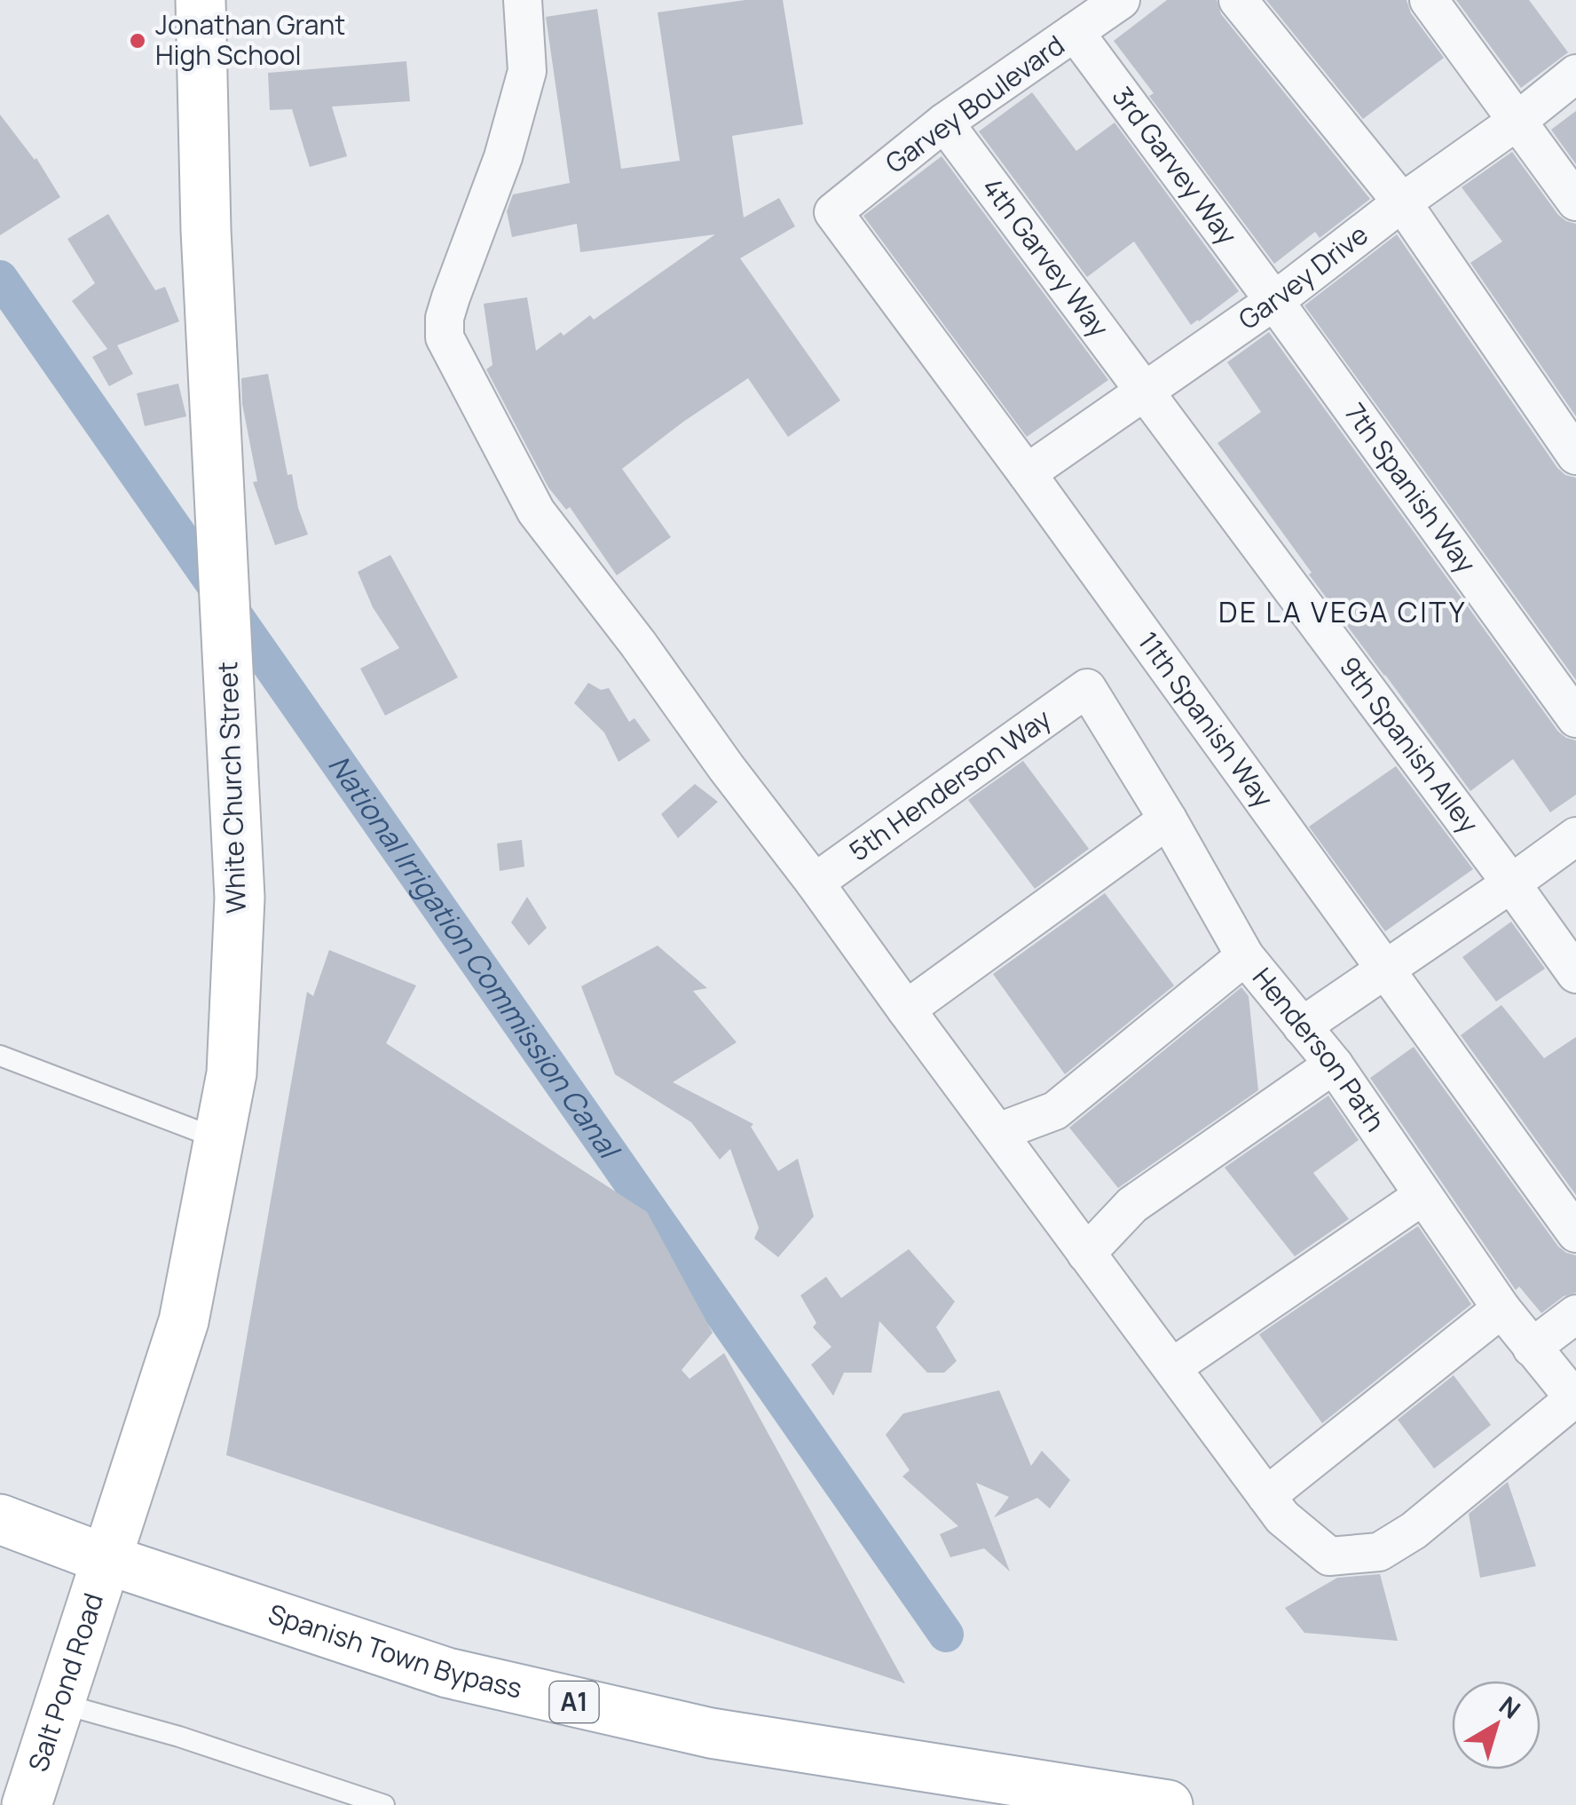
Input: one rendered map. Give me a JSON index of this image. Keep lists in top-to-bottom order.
{
  "streets": {
    "street": [
      "Garvey Boulevard",
      "3rd Garvey Way",
      "4th Garvey Way",
      "Garvey Drive",
      "7th Spanish Way",
      "11th Spanish Way",
      "9th Spanish Alley",
      "5th Henderson Way",
      "White Church Street",
      "Henderson Path",
      "Spanish Town Bypass",
      "Salt Pond Road",
      "A1"
    ]
  },
  "crossings": [
    ["Garvey Boulevard", "3rd Garvey Way"],
    ["Garvey Boulevard", "4th Garvey Way"],
    ["Garvey Boulevard", "11th Spanish Way"],
    ["3rd Garvey Way", "Garvey Drive"],
    ["3rd Garvey Way", "7th Spanish Way"],
    ["4th Garvey Way", "Garvey Drive"],
    ["4th Garvey Way", "9th Spanish Alley"],
    ["Garvey Drive", "7th Spanish Way"],
    ["Garvey Drive", "11th Spanish Way"],
    ["Garvey Drive", "9th Spanish Alley"],
    ["5th Henderson Way", "Henderson Path"],
    ["White Church Street", "Spanish Town Bypass"],
    ["White Church Street", "Salt Pond Road"],
    ["Spanish Town Bypass", "Salt Pond Road"]
  ],
  "districts": ["DE LA VEGA CITY"],
  "water": ["National Irrigation Commission Canal"],
  "places": ["Jonathan Grant High School"],
  "north": "top right"
}
